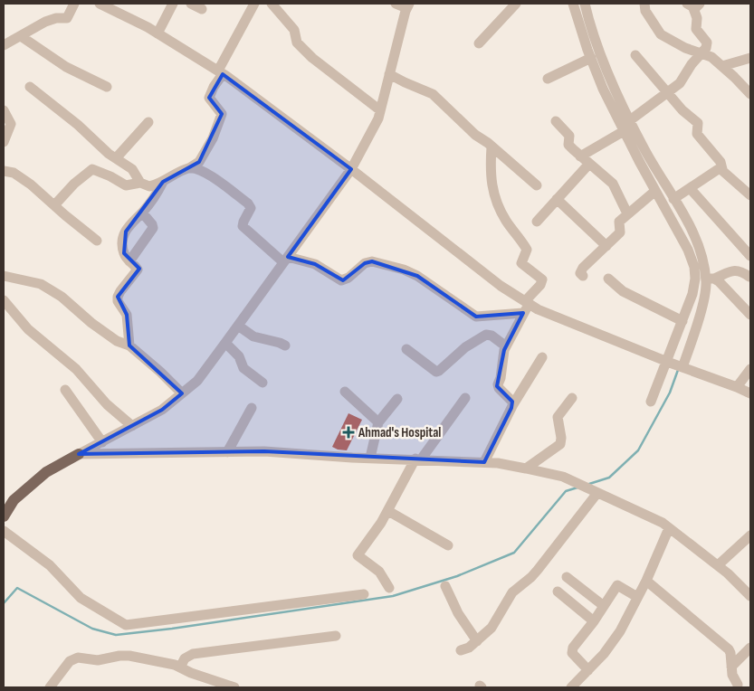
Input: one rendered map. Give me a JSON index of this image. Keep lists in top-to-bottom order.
{
  "places": {
    "health": ["Ahmad's Hospital"]
  }
}
